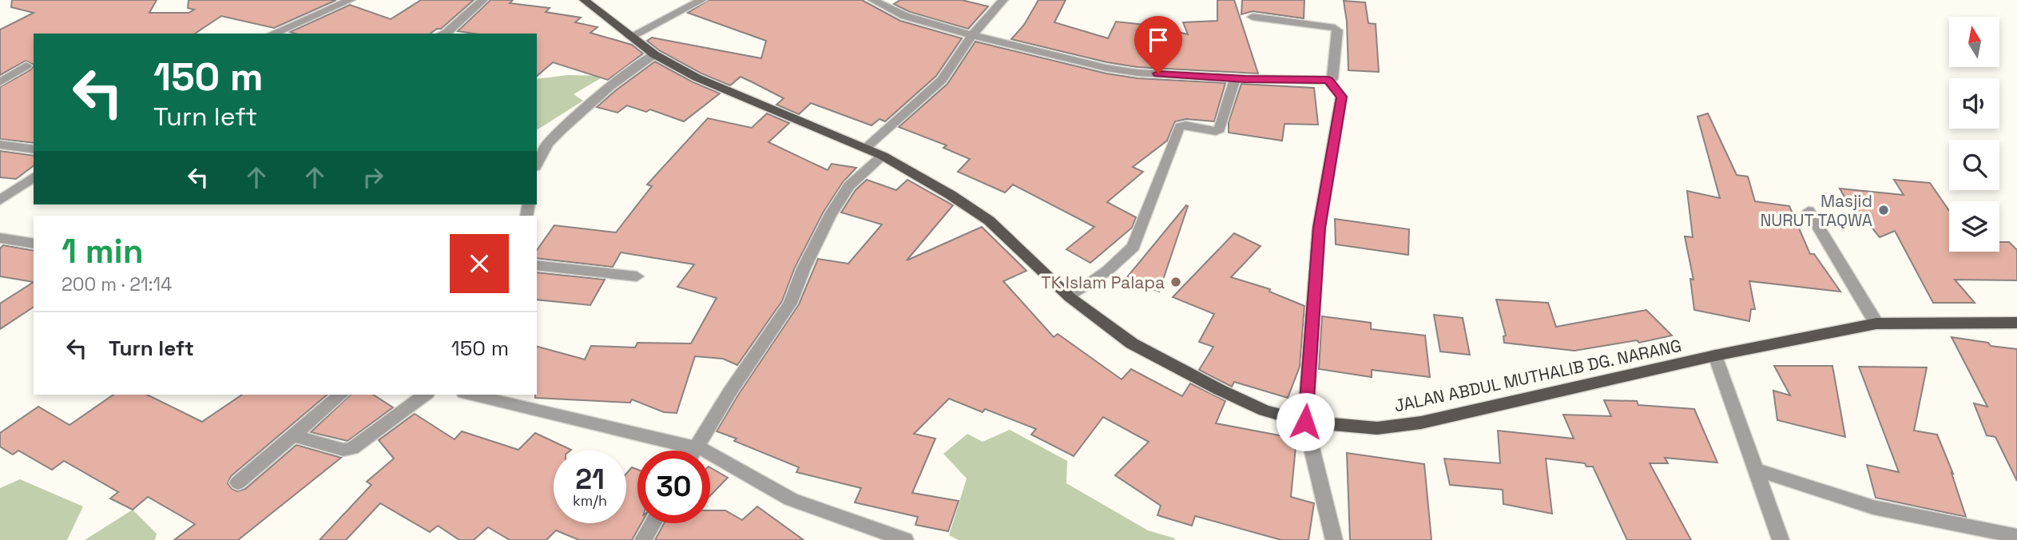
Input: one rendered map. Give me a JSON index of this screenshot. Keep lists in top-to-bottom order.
{
  "streets": {
    "main road": ["JALAN ABDUL MUTHALIB DG. NARANG"]
  },
  "places": ["Masjid NURUT TAQWA", "TK Islam Palapa"],
  "north": "top",
  "page": {
    "turn": ["150 m", "Turn left"],
    "heading": ["1 min", "200 m · 21:14"],
    "list": [
      {
        "name": "Turn left",
        "value": "150 m"
      }
    ],
    "speed": "21 km/h",
    "limit": "30"
  }
}
